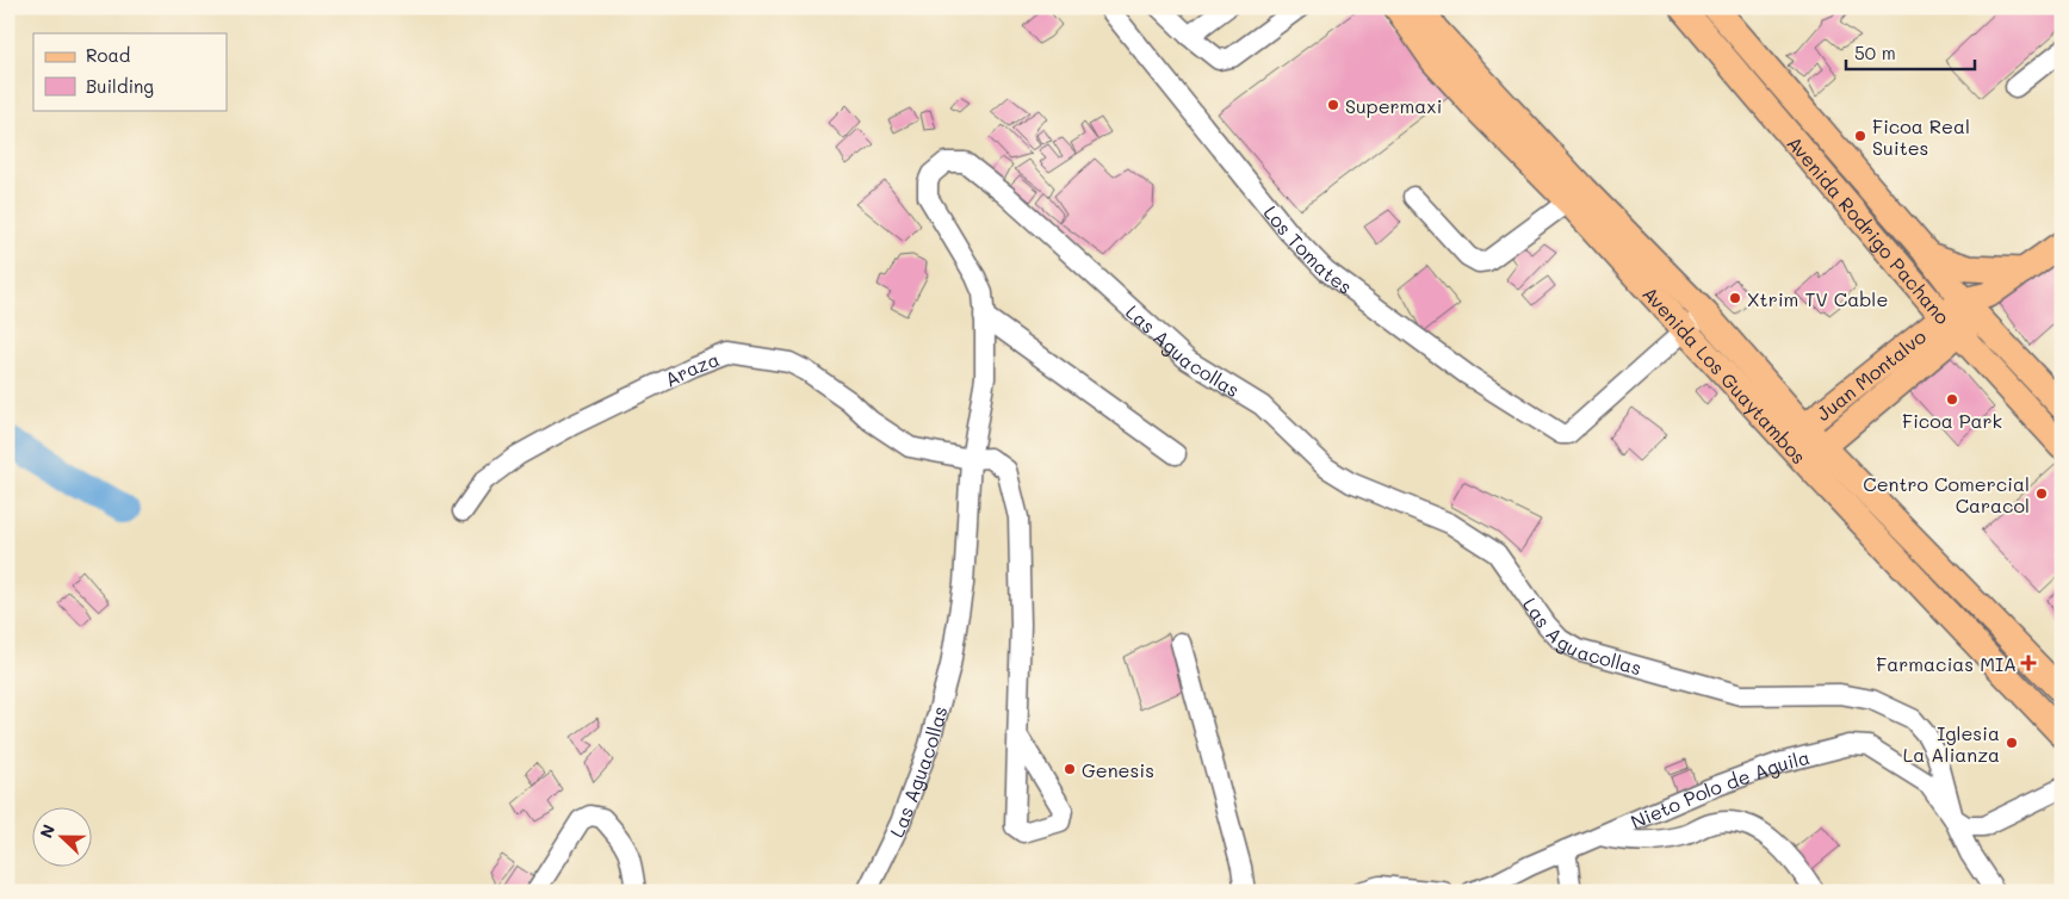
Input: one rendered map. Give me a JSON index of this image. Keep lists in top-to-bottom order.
{
  "streets": {
    "main road": ["Avenida Rodrigo Pachano", "Juan Montalvo", "Avenida Los Guaytambos"],
    "street": [
      "Los Tomates",
      "Las Aguacollas",
      "Araza",
      "Nieto Polo de Aguila"
    ]
  },
  "crossings": [
    ["Avenida Rodrigo Pachano", "Juan Montalvo"],
    ["Los Tomates", "Avenida Los Guaytambos"],
    ["Las Aguacollas", "Araza"],
    ["Las Aguacollas", "Nieto Polo de Aguila"],
    ["Juan Montalvo", "Avenida Los Guaytambos"]
  ],
  "places": {
    "other": [
      "Supermaxi",
      "Ficoa Real Suites",
      "Xtrim TV Cable",
      "Ficoa Park",
      "Centro Comercial Caracol",
      "Iglesia La Alianza",
      "Genesis"
    ],
    "health": ["Farmacias MIA"]
  },
  "legend": ["Road", "Building"],
  "scale_bar": "50 m",
  "north": "left"
}
